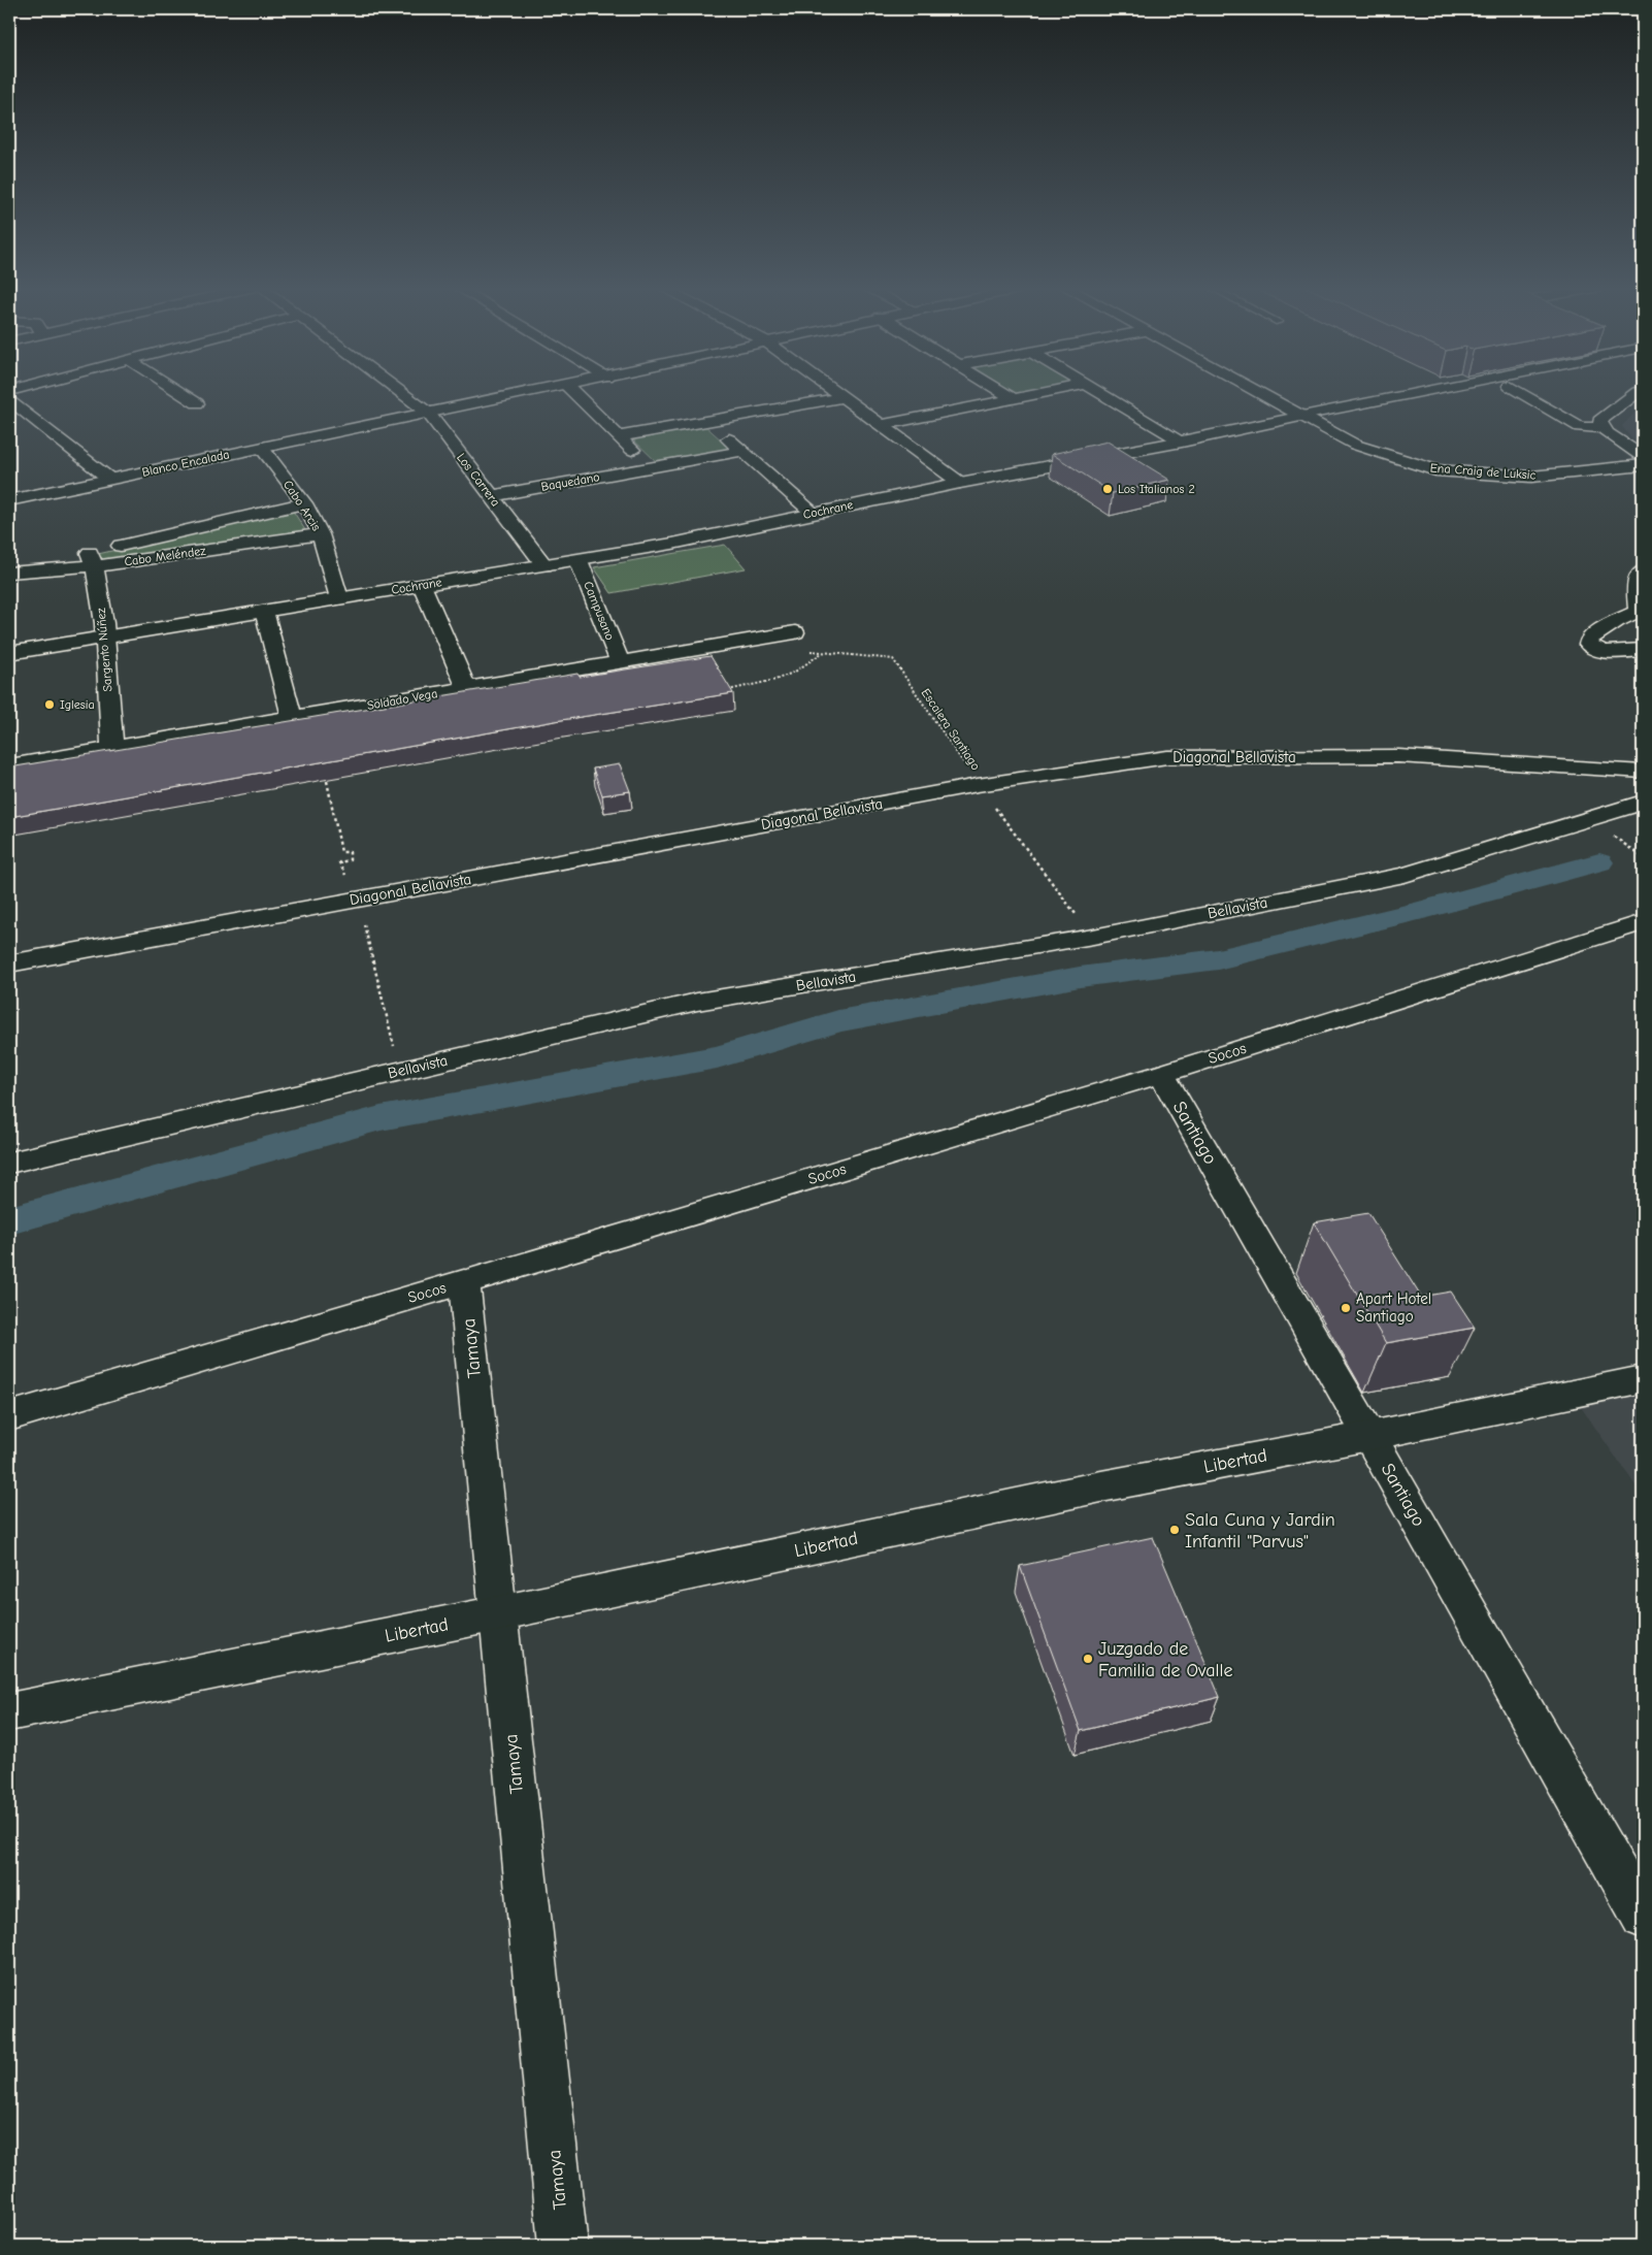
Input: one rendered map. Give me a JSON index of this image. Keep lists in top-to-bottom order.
{
  "streets": {
    "street": [
      "Blanco Encalada",
      "Ena Craig de Luksic",
      "Los Carrera",
      "Baquedano",
      "Cabo Arcis",
      "Cochrane",
      "Cabo Meléndez",
      "Campusano",
      "Sargento Núñez",
      "Soldado Vega",
      "Diagonal Bellavista",
      "Bellavista",
      "Socos",
      "Santiago",
      "Tamaya",
      "Libertad"
    ],
    "path": ["Escalera Santiago"]
  },
  "crossings": [
    ["Blanco Encalada", "Los Carrera"],
    ["Blanco Encalada", "Cabo Arcis"],
    ["Ena Craig de Luksic", "Cochrane"],
    ["Los Carrera", "Baquedano"],
    ["Los Carrera", "Cochrane"],
    ["Cabo Arcis", "Cochrane"],
    ["Cabo Arcis", "Cabo Meléndez"],
    ["Cochrane", "Campusano"],
    ["Cochrane", "Sargento Núñez"],
    ["Cabo Meléndez", "Sargento Núñez"],
    ["Campusano", "Soldado Vega"],
    ["Sargento Núñez", "Soldado Vega"],
    ["Soldado Vega", "Escalera Santiago"],
    ["Escalera Santiago", "Diagonal Bellavista"],
    ["Escalera Santiago", "Bellavista"],
    ["Socos", "Santiago"],
    ["Socos", "Tamaya"],
    ["Santiago", "Libertad"],
    ["Tamaya", "Libertad"]
  ],
  "places": [
    "Los Italianos 2",
    "Iglesia",
    "Apart Hotel Santiago",
    "Sala Cuna y Jardin Infantil \"Parvus\"",
    "Juzgado de Familia de Ovalle"
  ]
}
